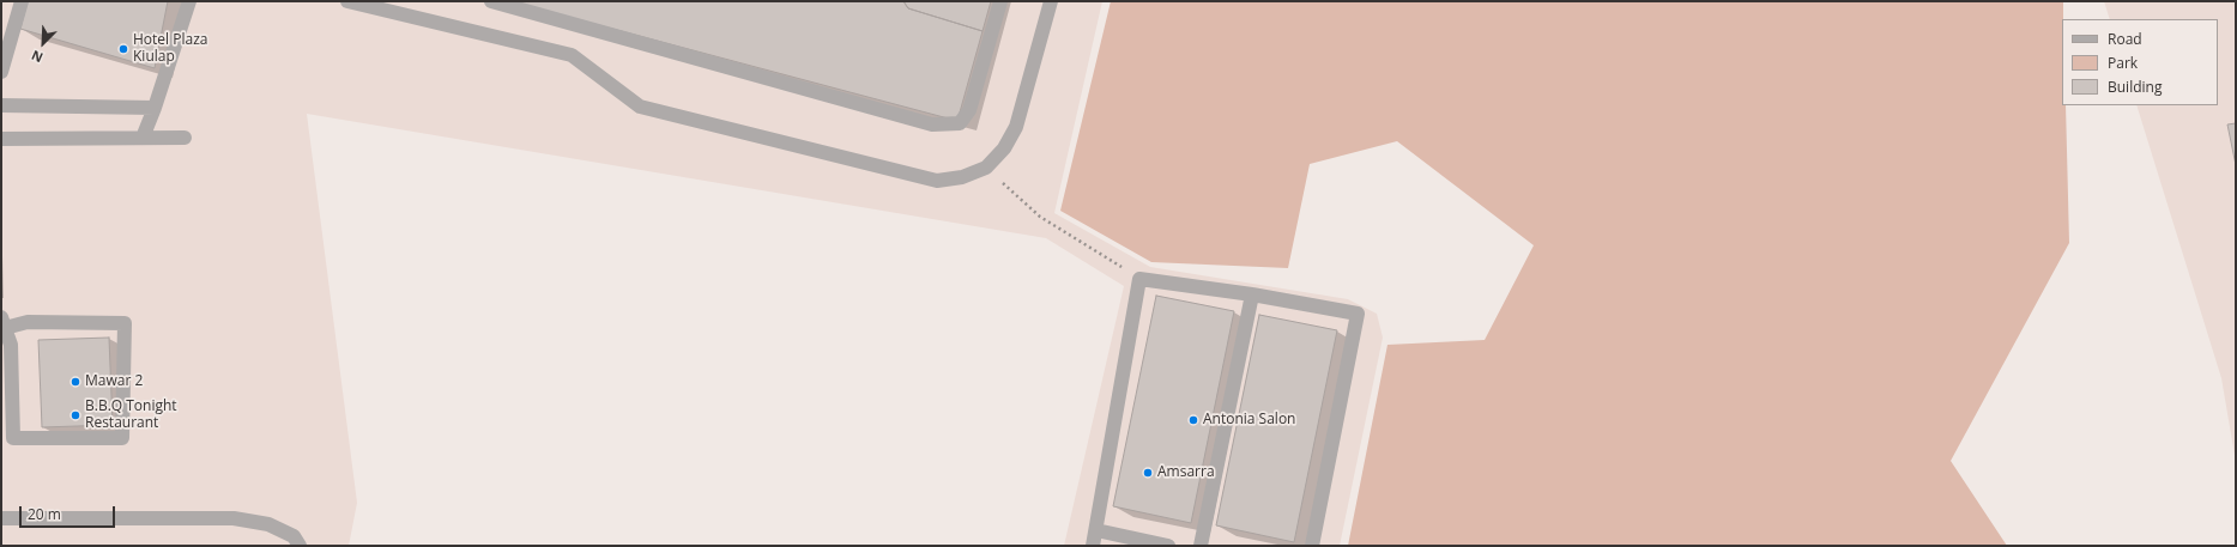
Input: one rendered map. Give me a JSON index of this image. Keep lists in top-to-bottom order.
{
  "places": [
    "Hotel Plaza Kiulap",
    "Mawar 2",
    "B.B.Q Tonight Restaurant",
    "Antonia Salon",
    "Amsarra"
  ],
  "legend": ["Road", "Park", "Building"],
  "scale_bar": "20 m",
  "north": "bottom left"
}
